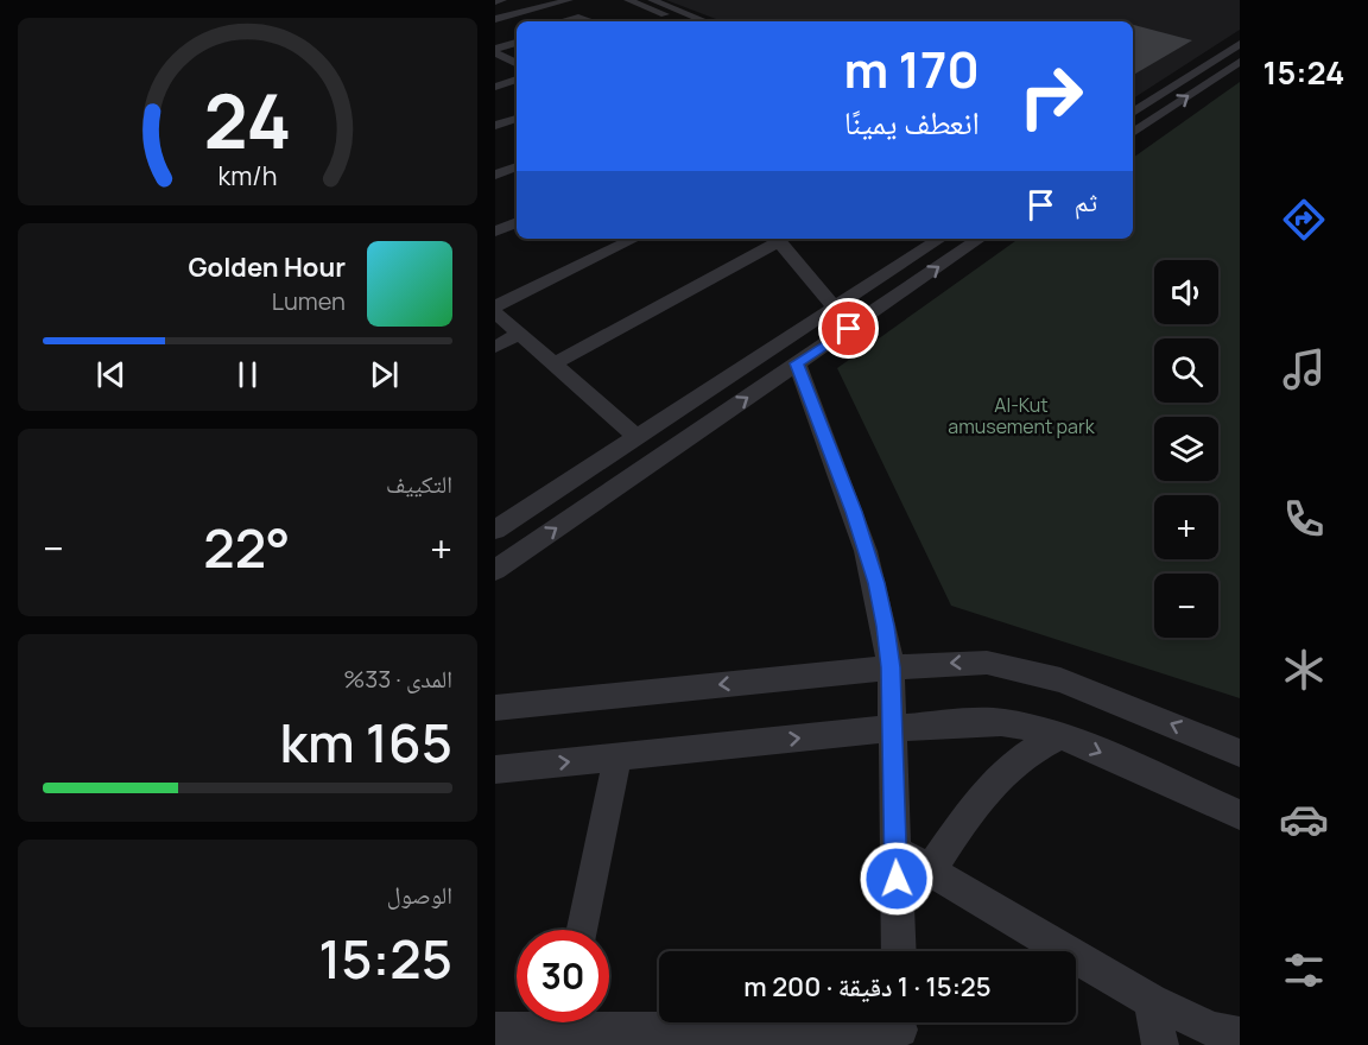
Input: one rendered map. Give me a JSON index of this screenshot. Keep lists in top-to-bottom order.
{
  "parks": ["Al-Kut amusement park"],
  "page": {
    "tabs": "15:24",
    "turn": ["170 m", "انعطف يمينًا"],
    "then": "ثم",
    "song": ["Golden Hour", "Lumen"],
    "map_buttons": ["+", "−"],
    "tile": [
      "التكييف",
      ["المدى · 33%", "165 km"],
      ["الوصول", "15:25"]
    ],
    "heat": ["−", "22°", "+"],
    "limit": "30",
    "trip": "15:25 · 1 دقيقة · 200 m",
    "gauge": ["24", "km/h"]
  }
}
